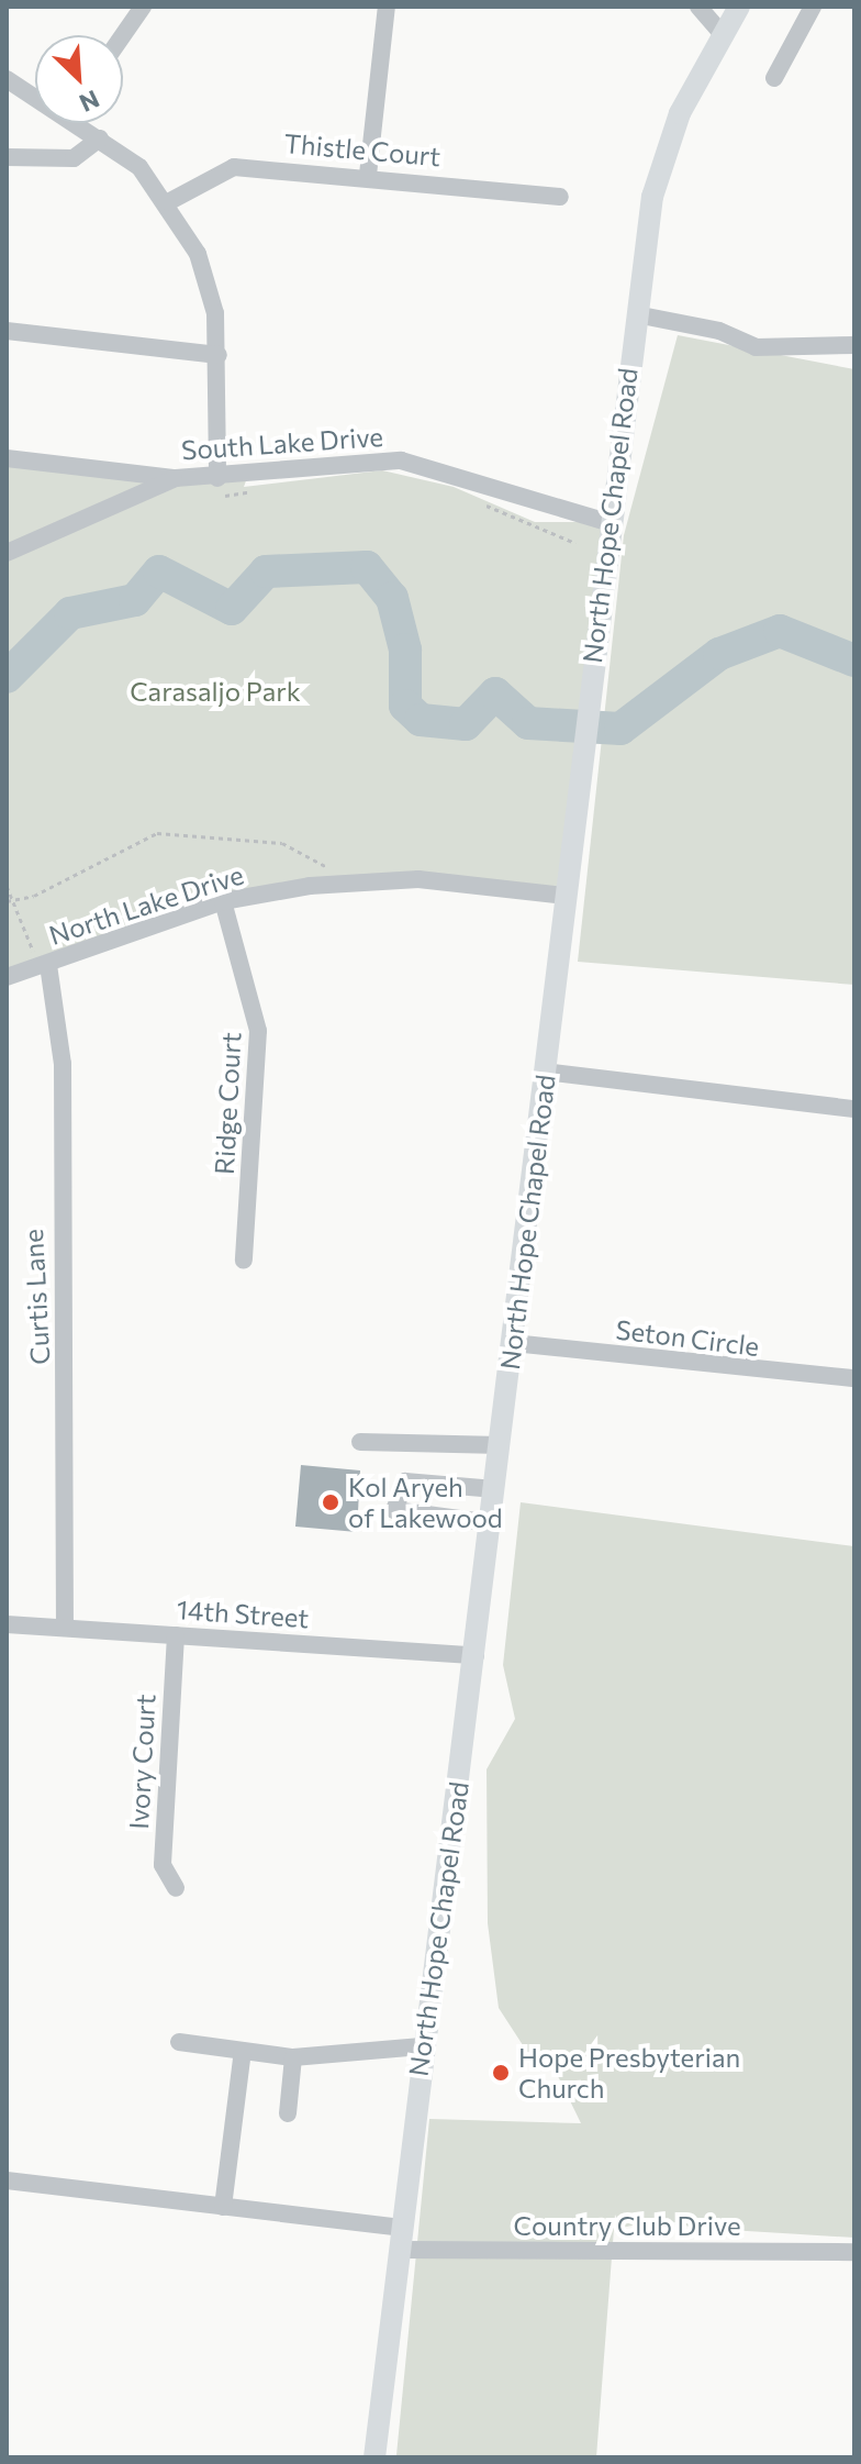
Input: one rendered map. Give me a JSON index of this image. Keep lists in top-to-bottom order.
{
  "streets": {
    "main road": ["North Hope Chapel Road"],
    "street": [
      "Thistle Court",
      "South Lake Drive",
      "North Lake Drive",
      "Ridge Court",
      "Curtis Lane",
      "Seton Circle",
      "14th Street",
      "Ivory Court",
      "Country Club Drive"
    ]
  },
  "crossings": [
    ["South Lake Drive", "North Hope Chapel Road"],
    ["North Hope Chapel Road", "North Lake Drive"],
    ["North Hope Chapel Road", "Seton Circle"],
    ["North Hope Chapel Road", "14th Street"],
    ["North Hope Chapel Road", "Country Club Drive"],
    ["North Lake Drive", "Ridge Court"],
    ["North Lake Drive", "Curtis Lane"],
    ["Curtis Lane", "14th Street"],
    ["14th Street", "Ivory Court"]
  ],
  "parks": ["Carasaljo Park"],
  "places": ["Kol Aryeh of Lakewood", "Hope Presbyterian Church"],
  "north": "bottom right"
}
